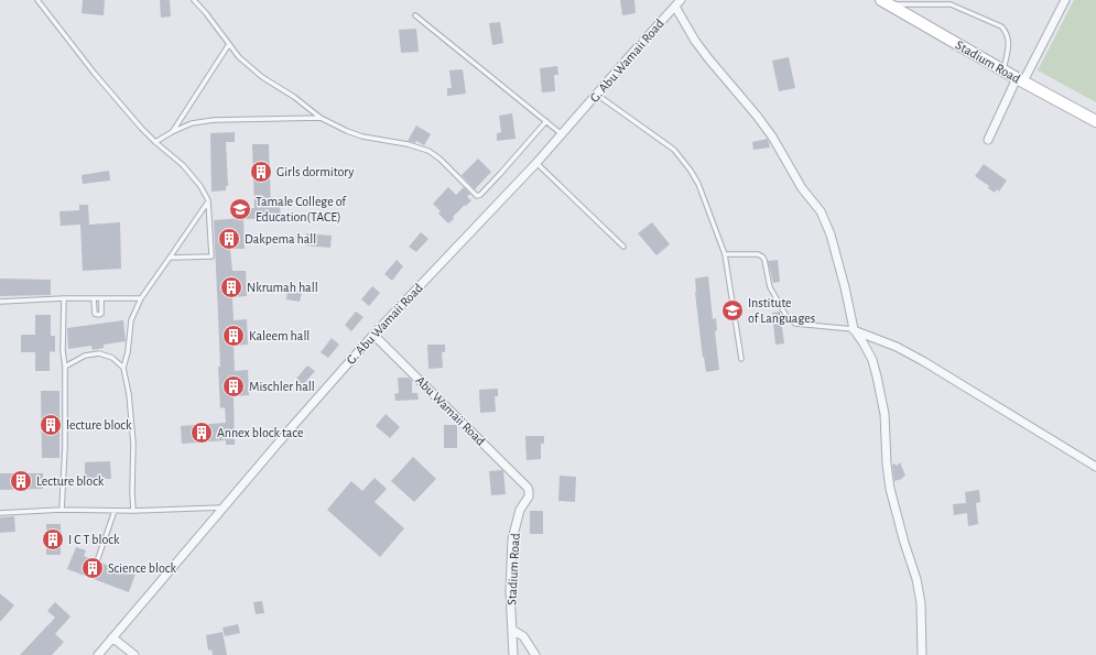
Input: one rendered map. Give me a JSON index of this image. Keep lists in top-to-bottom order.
{
  "streets": {
    "main road": ["Stadium Road"],
    "street": ["G. Abu Wamaii Road", "Abu Wamaii Road"]
  },
  "crossings": [
    ["G. Abu Wamaii Road", "Abu Wamaii Road"],
    ["Stadium Road", "Abu Wamaii Road"]
  ],
  "places": {
    "building": [
      "Girls dormitory",
      "Dakpema hall",
      "Nkrumah hall",
      "Kaleem hall",
      "Mischler hall",
      "lecture block",
      "Annex block tace",
      "Lecture block",
      "I C T block",
      "Science block"
    ],
    "school or university": ["Tamale College of Education(TACE)", "Institute of Languages"]
  }
}
